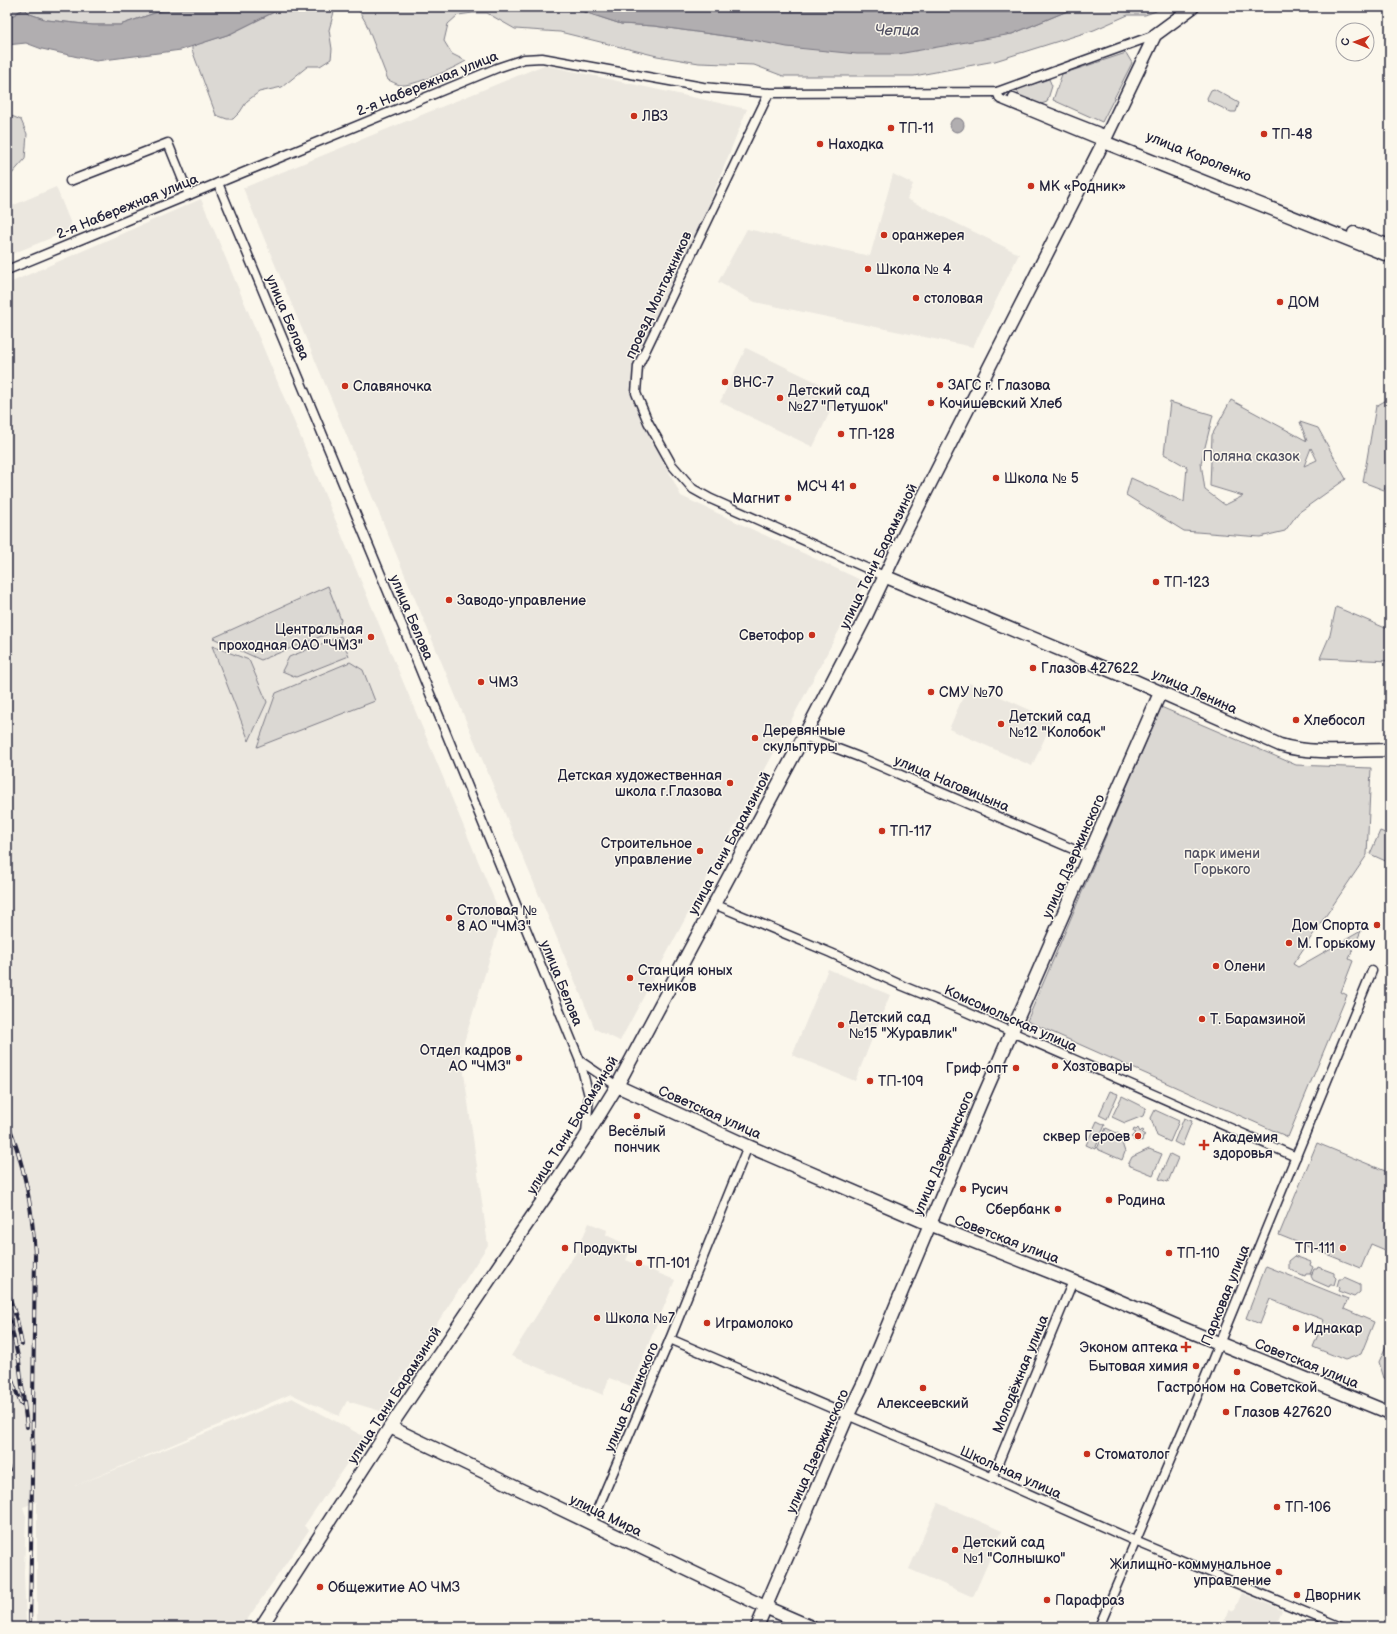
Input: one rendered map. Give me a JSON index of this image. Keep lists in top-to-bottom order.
{
  "streets": {
    "street": [
      "2-я Набережная улица",
      "улица Короленко",
      "проезд Монтажников",
      "улица Белова",
      "улица Тани Барамзиной",
      "улица Ленина",
      "улица Наговицына",
      "улица Дзержинского",
      "Комсомольская улица",
      "Советская улица",
      "Парковая улица",
      "Молодёжная улица",
      "улица Белинского",
      "Школьная улица",
      "улица Мира"
    ]
  },
  "crossings": [
    ["2-я Набережная улица", "улица Короленко"],
    ["2-я Набережная улица", "проезд Монтажников"],
    ["2-я Набережная улица", "улица Белова"],
    ["улица Короленко", "улица Тани Барамзиной"],
    ["проезд Монтажников", "улица Тани Барамзиной"],
    ["проезд Монтажников", "улица Ленина"],
    ["улица Белова", "улица Тани Барамзиной"],
    ["улица Тани Барамзиной", "улица Ленина"],
    ["улица Тани Барамзиной", "улица Наговицына"],
    ["улица Тани Барамзиной", "Комсомольская улица"],
    ["улица Тани Барамзиной", "Советская улица"],
    ["улица Тани Барамзиной", "улица Мира"],
    ["улица Ленина", "улица Дзержинского"],
    ["улица Наговицына", "улица Дзержинского"],
    ["улица Дзержинского", "Комсомольская улица"],
    ["улица Дзержинского", "Советская улица"],
    ["улица Дзержинского", "Школьная улица"],
    ["улица Дзержинского", "улица Мира"],
    ["Комсомольская улица", "Парковая улица"],
    ["Советская улица", "Парковая улица"],
    ["Советская улица", "Молодёжная улица"],
    ["Советская улица", "улица Белинского"],
    ["Парковая улица", "Школьная улица"],
    ["Молодёжная улица", "Школьная улица"],
    ["улица Белинского", "Школьная улица"],
    ["улица Белинского", "улица Мира"]
  ],
  "water": ["Чепца"],
  "parks": ["Поляна сказок", "парк имени Горького"],
  "places": {
    "other": [
      "ЛВЗ",
      "ТП-11",
      "ТП-48",
      "Находка",
      "МК «Родник»",
      "оранжерея",
      "Школа № 4",
      "столовая",
      "ДОМ",
      "ВНС-7",
      "ЗАГС г. Глазова",
      "Славяночка",
      "Детский сад №27 \"Петушок\"",
      "Кочишевский Хлеб",
      "ТП-128",
      "Школа № 5",
      "МСЧ 41",
      "Магнит",
      "ТП-123",
      "Заводо-управление",
      "Светофор",
      "Центральная проходная ОАО \"ЧМЗ\"",
      "Глазов 427622",
      "ЧМЗ",
      "СМУ №70",
      "Хлебосол",
      "Детский сад №12 \"Колобок\"",
      "Деревянные скульптуры",
      "Детская художественная школа г.Глазова",
      "ТП-117",
      "Строительное управление",
      "Столовая № 8 АО \"ЧМЗ\"",
      "Дом Спорта",
      "М. Горькому",
      "Олени",
      "Станция юных техников",
      "Т. Барамзиной",
      "Детский сад №15 \"Журавлик\"",
      "Отдел кадров АО \"ЧМЗ\"",
      "Хозтовары",
      "Гриф-опт",
      "ТП-109",
      "Весёлый пончик",
      "сквер Героев",
      "Русич",
      "Родина",
      "Сбербанк",
      "Продукты",
      "ТП-111",
      "ТП-110",
      "ТП-101",
      "Школа №7",
      "Играмолоко",
      "Иднакар",
      "Бытовая химия",
      "Гастроном на Советской",
      "Алексеевский",
      "Глазов 427620",
      "Стоматолог",
      "ТП-106",
      "Детский сад №1 \"Солнышко\"",
      "Жилищно-коммунальное управление",
      "Общежитие АО ЧМЗ",
      "Дворник",
      "Парафраз"
    ],
    "health": ["Академия здоровья", "Эконом аптека"]
  },
  "north": "left"
}
